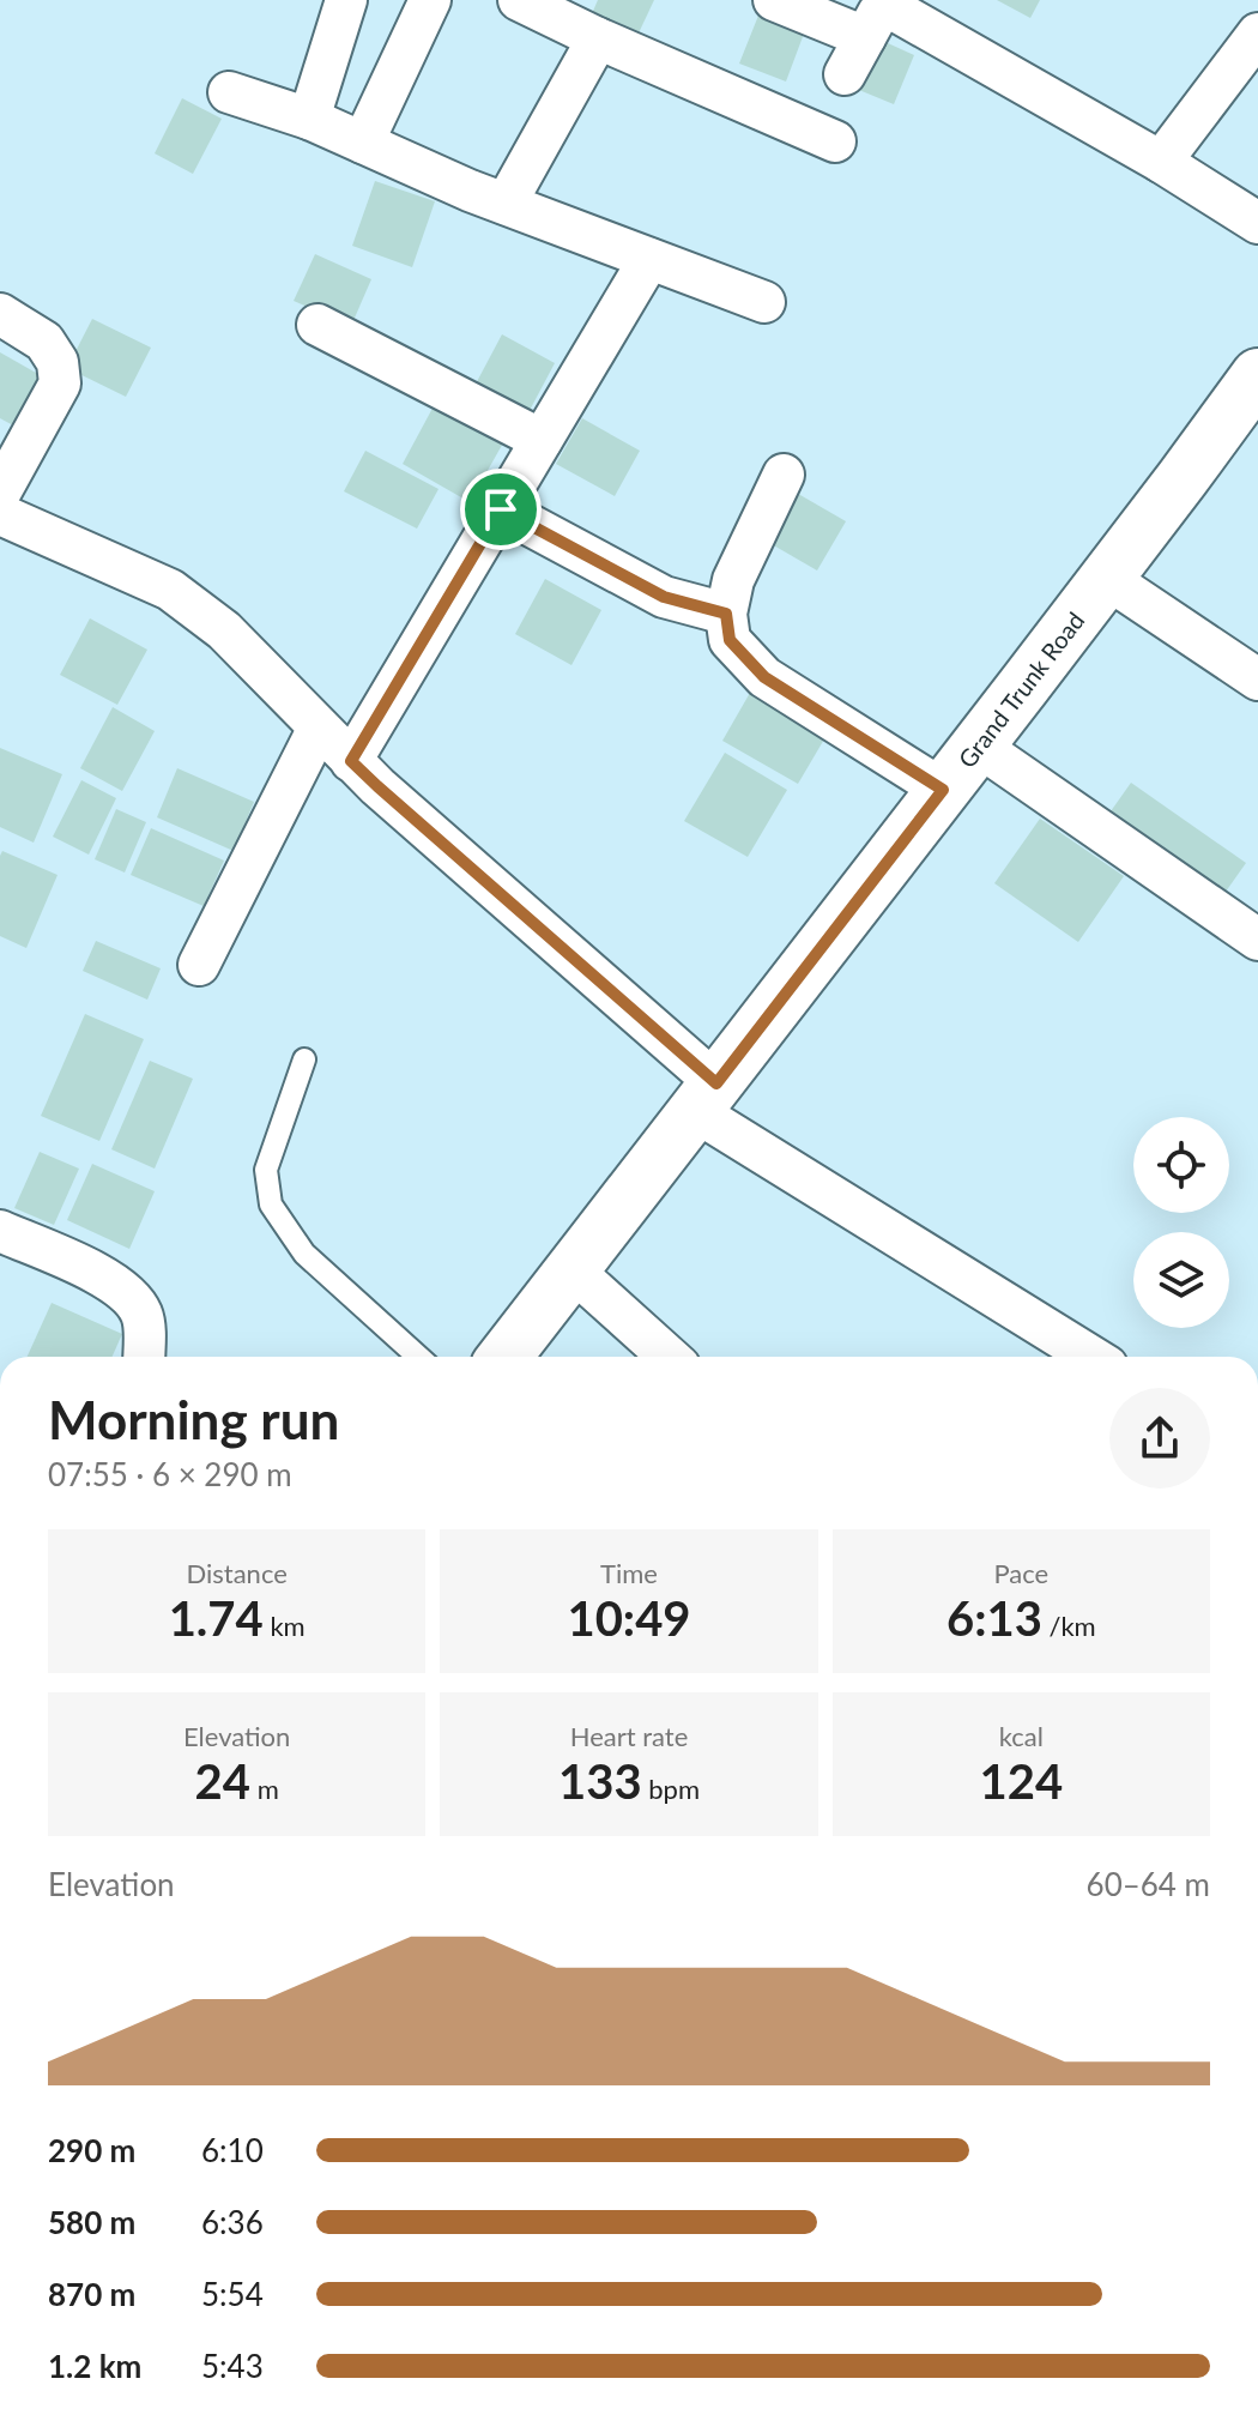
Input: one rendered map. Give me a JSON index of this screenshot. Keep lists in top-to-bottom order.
{
  "streets": {
    "main road": ["Grand Trunk Road"]
  },
  "page": {
    "heading": ["Morning run", "07:55 · 6 × 290 m"],
    "stats": [
      ["Distance", "1.74 km"],
      ["Time", "10:49"],
      ["Pace", "6:13 /km"],
      ["Elevation", "24 m"],
      ["Heart rate", "133 bpm"],
      ["kcal", "124"]
    ],
    "chart": ["Elevation", "60–64 m"],
    "list": [
      {
        "name": "290 m",
        "note": "6:10"
      },
      {
        "name": "580 m",
        "note": "6:36"
      },
      {
        "name": "870 m",
        "note": "5:54"
      },
      {
        "name": "1.2 km",
        "note": "5:43"
      }
    ]
  }
}
